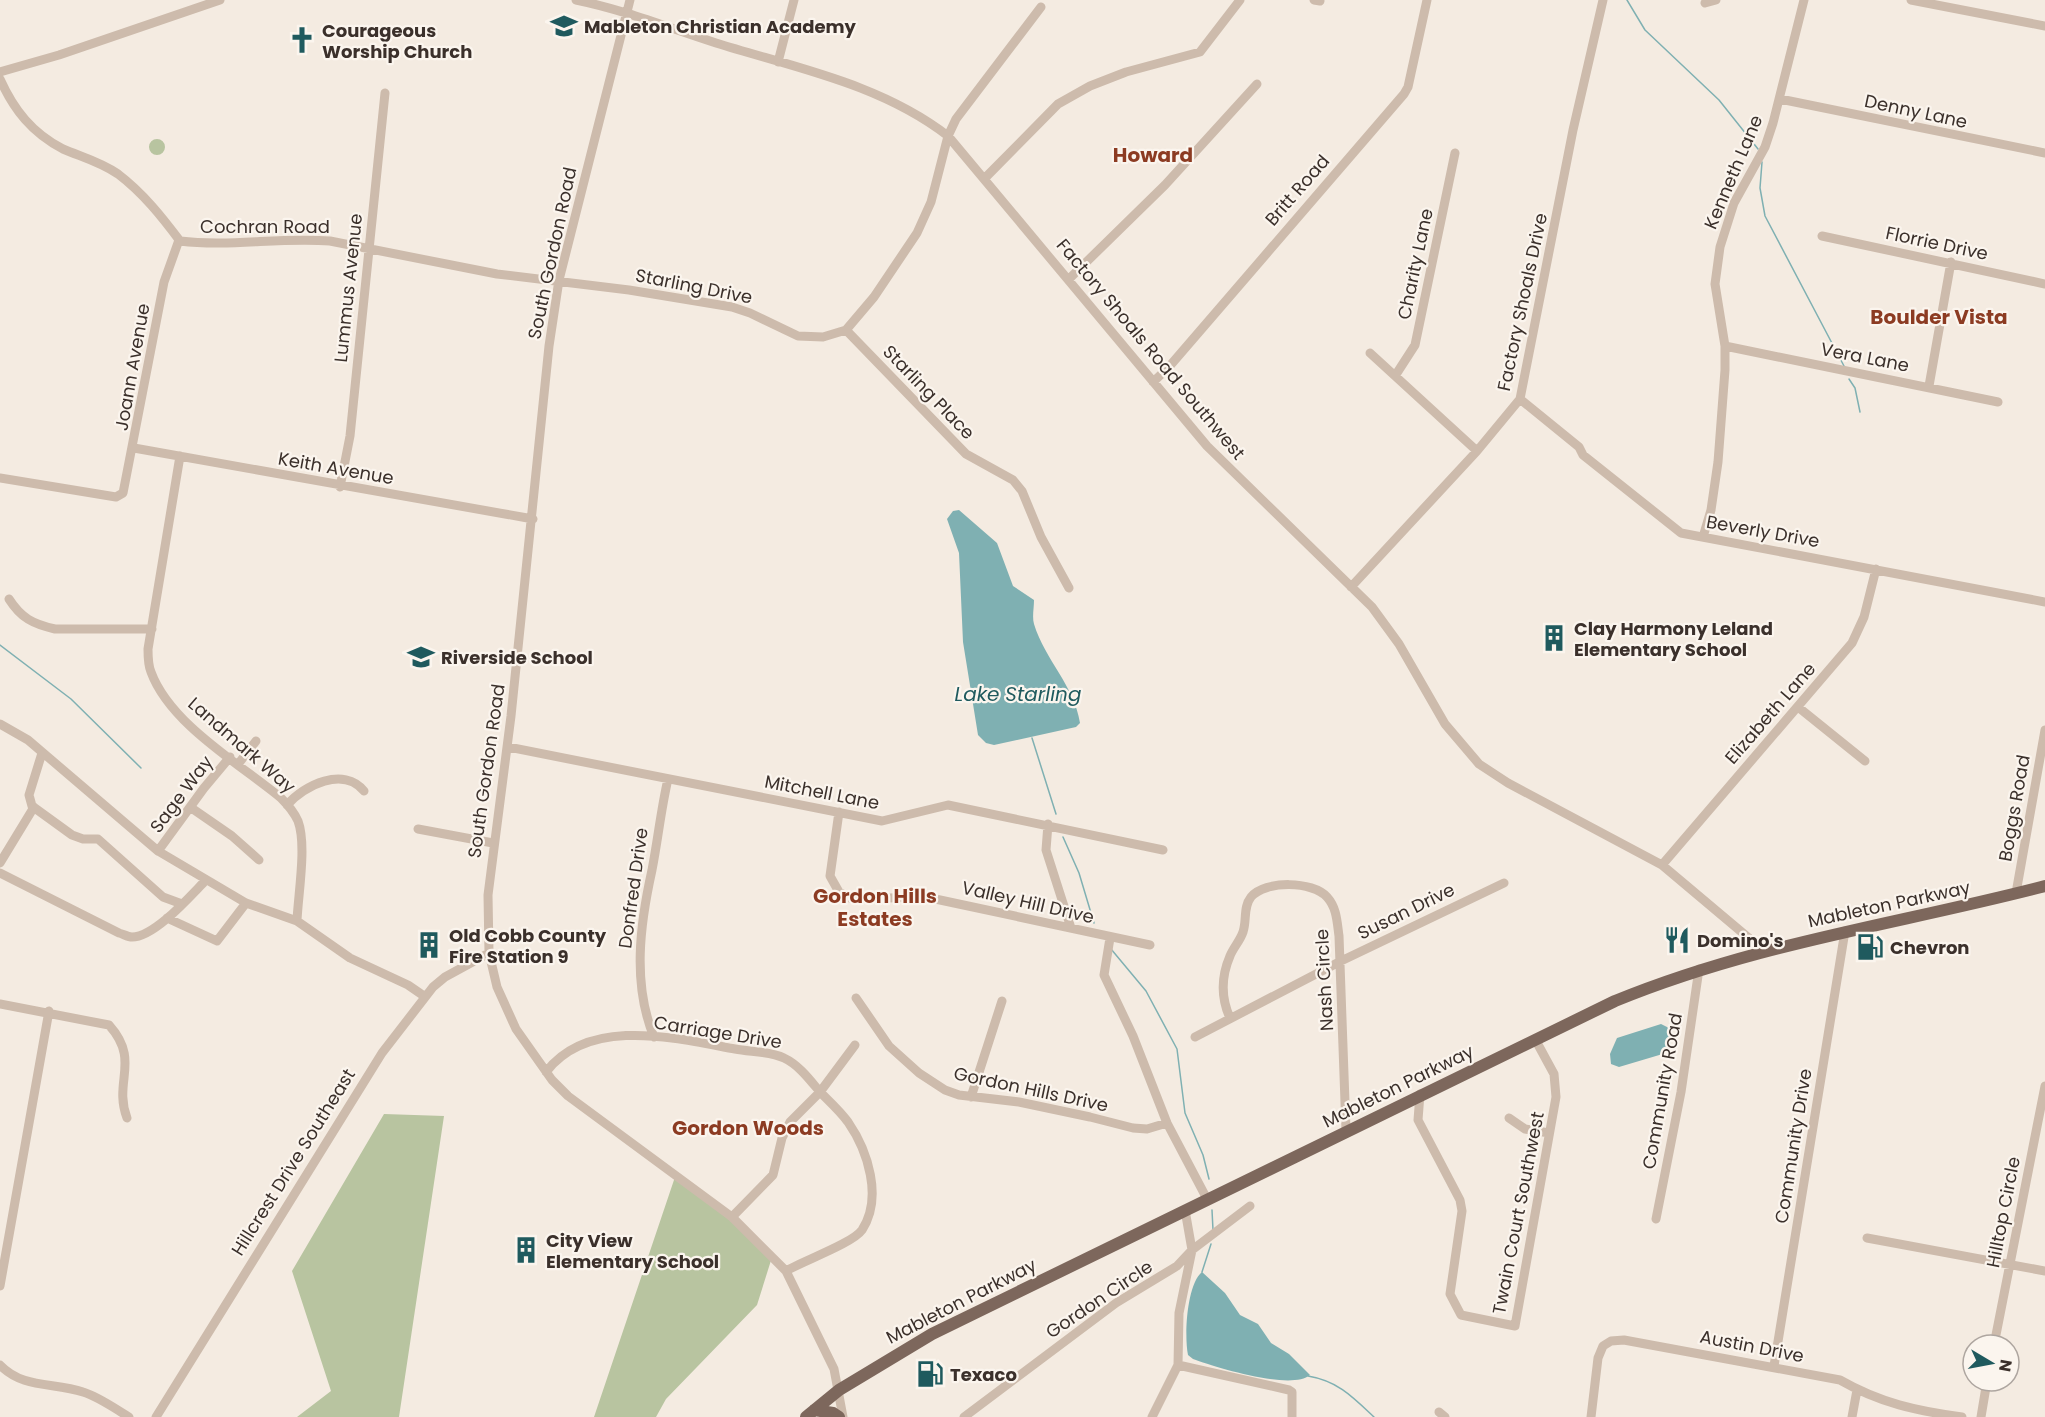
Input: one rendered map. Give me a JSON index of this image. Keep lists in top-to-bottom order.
{
  "streets": {
    "main road": ["Mableton Parkway"],
    "street": [
      "Denny Lane",
      "Kenneth Lane",
      "Britt Road",
      "Cochran Road",
      "Florrie Drive",
      "South Gordon Road",
      "Charity Lane",
      "Starling Drive",
      "Lummus Avenue",
      "Factory Shoals Drive",
      "Factory Shoals Road Southwest",
      "Vera Lane",
      "Joann Avenue",
      "Starling Place",
      "Keith Avenue",
      "Beverly Drive",
      "Elizabeth Lane",
      "Landmark Way",
      "Mitchell Lane",
      "Sage Way",
      "Boggs Road",
      "Donfred Drive",
      "Valley Hill Drive",
      "Susan Drive",
      "Nash Circle",
      "Carriage Drive",
      "Gordon Hills Drive",
      "Community Road",
      "Community Drive",
      "Hillcrest Drive Southeast",
      "Hilltop Circle",
      "Twain Court Southwest",
      "Gordon Circle",
      "Austin Drive"
    ]
  },
  "crossings": [
    ["Denny Lane", "Kenneth Lane"],
    ["Kenneth Lane", "Vera Lane"],
    ["Kenneth Lane", "Beverly Drive"],
    ["Britt Road", "Factory Shoals Road Southwest"],
    ["Cochran Road", "South Gordon Road"],
    ["Cochran Road", "Starling Drive"],
    ["Cochran Road", "Lummus Avenue"],
    ["Cochran Road", "Joann Avenue"],
    ["South Gordon Road", "Starling Drive"],
    ["South Gordon Road", "Factory Shoals Road Southwest"],
    ["South Gordon Road", "Keith Avenue"],
    ["South Gordon Road", "Mitchell Lane"],
    ["South Gordon Road", "Mableton Parkway"],
    ["South Gordon Road", "Carriage Drive"],
    ["South Gordon Road", "Hillcrest Drive Southeast"],
    ["Starling Drive", "Starling Place"],
    ["Lummus Avenue", "Keith Avenue"],
    ["Factory Shoals Drive", "Factory Shoals Road Southwest"],
    ["Factory Shoals Drive", "Beverly Drive"],
    ["Factory Shoals Road Southwest", "Elizabeth Lane"],
    ["Factory Shoals Road Southwest", "Mableton Parkway"],
    ["Joann Avenue", "Keith Avenue"],
    ["Keith Avenue", "Landmark Way"],
    ["Beverly Drive", "Elizabeth Lane"],
    ["Landmark Way", "Sage Way"],
    ["Mitchell Lane", "Donfred Drive"],
    ["Mitchell Lane", "Valley Hill Drive"],
    ["Boggs Road", "Mableton Parkway"],
    ["Donfred Drive", "Carriage Drive"],
    ["Mableton Parkway", "Nash Circle"],
    ["Mableton Parkway", "Community Road"],
    ["Mableton Parkway", "Community Drive"],
    ["Mableton Parkway", "Twain Court Southwest"],
    ["Susan Drive", "Nash Circle"],
    ["Community Drive", "Austin Drive"]
  ],
  "districts": [
    "Howard",
    "Boulder Vista",
    "Gordon Hills Estates",
    "Gordon Woods"
  ],
  "water": ["Lake Starling"],
  "places": {
    "school or university": ["Mableton Christian Academy", "Riverside School"],
    "church": ["Courageous Worship Church"],
    "building": ["Clay Harmony Leland Elementary School", "Old Cobb County Fire Station 9", "City View Elementary School"],
    "restaurant": ["Domino's"],
    "fuel station": ["Chevron", "Texaco"]
  },
  "north": "right"
}
